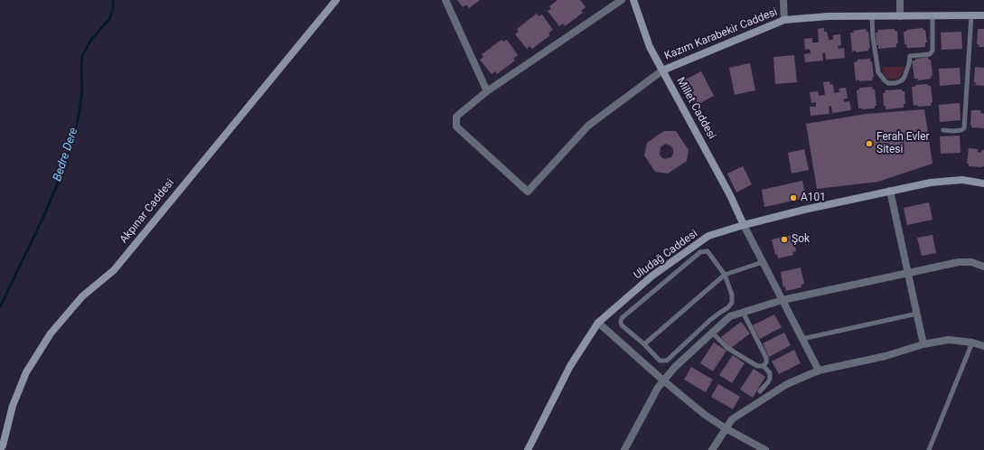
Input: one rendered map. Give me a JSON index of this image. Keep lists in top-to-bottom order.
{
  "streets": {
    "street": [
      "Kazım Karabekir Caddesi",
      "Millet Caddesi",
      "Akpınar Caddesi",
      "Uludağ Caddesi"
    ]
  },
  "crossings": [
    ["Kazım Karabekir Caddesi", "Millet Caddesi"],
    ["Millet Caddesi", "Uludağ Caddesi"]
  ],
  "water": ["Bedre Dere"],
  "places": ["Ferah Evler Sitesi", "A101", "Şok"]
}
